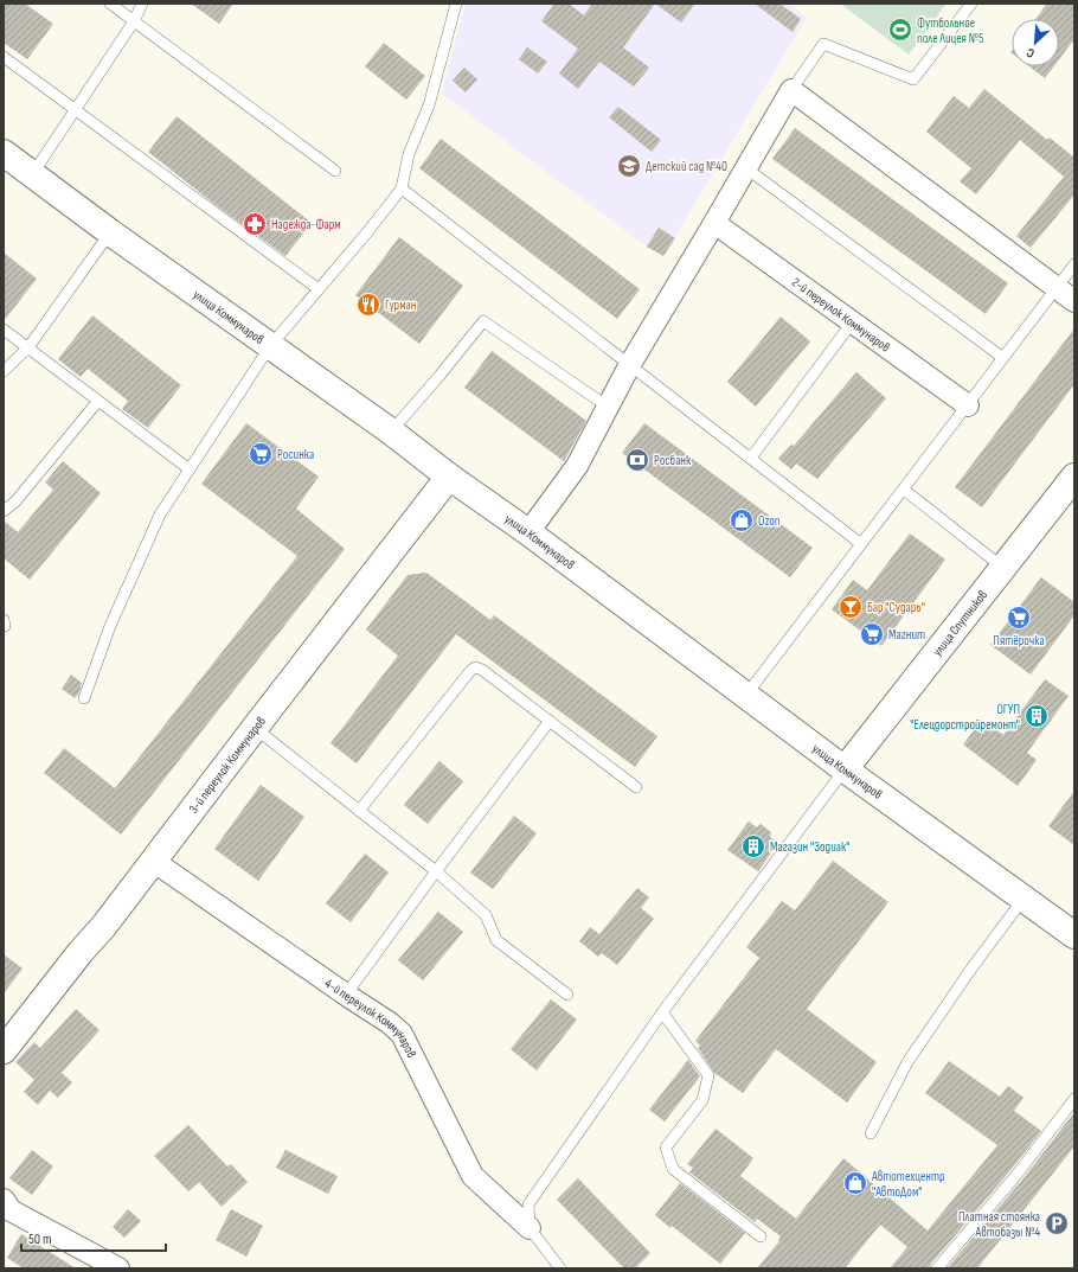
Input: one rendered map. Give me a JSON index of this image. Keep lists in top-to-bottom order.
{
  "streets": {
    "main road": ["улица Коммунаров", "улица Спутников", "3-й переулок Коммунаров"],
    "street": ["2-й переулок Коммунаров", "4-й переулок Коммунаров"]
  },
  "crossings": [
    ["улица Коммунаров", "улица Спутников"],
    ["улица Коммунаров", "3-й переулок Коммунаров"],
    ["3-й переулок Коммунаров", "4-й переулок Коммунаров"]
  ],
  "places": {
    "sports": ["Футбольное поле Лицея №5"],
    "school or university": ["Детский сад №40"],
    "pharmacy": ["Надежда-Фарм"],
    "restaurant": ["Гурман"],
    "supermarket": ["Росинка", "Пятёрочка", "Магнит"],
    "bank": ["Росбанк"],
    "shop": ["Ozon", "Автотехцентр \"АвтоДом\""],
    "bar": ["Бар \"Сударь\""],
    "building": ["ОГУП \"Елецдорстройремонт\"", "Магазин \"Зодиак\""],
    "parking": ["Платная стоянка Автобазы №4"]
  },
  "scale_bar": "50 m",
  "north": "bottom left"
}
